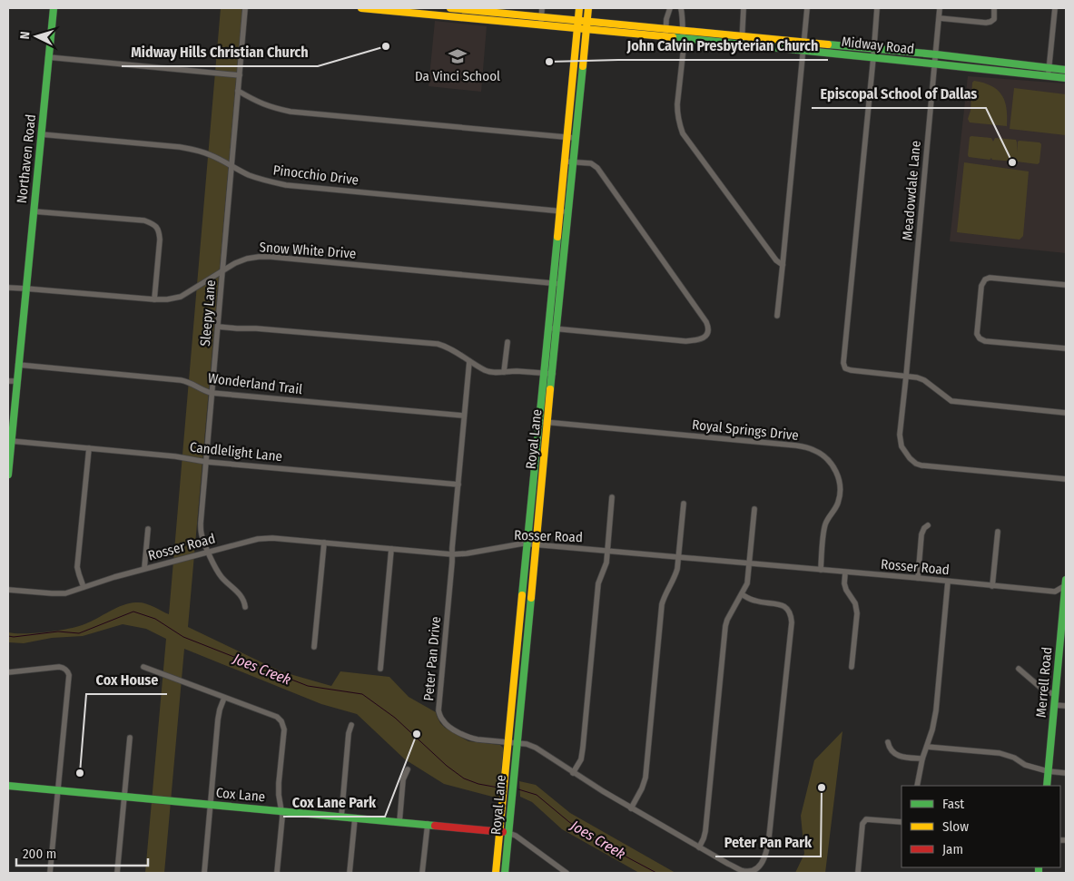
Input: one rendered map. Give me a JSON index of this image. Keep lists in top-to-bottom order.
{
  "streets": {
    "main road": [
      "Midway Road",
      "Northaven Road",
      "Royal Lane",
      "Merrell Road",
      "Cox Lane"
    ],
    "street": [
      "Pinocchio Drive",
      "Meadowdale Lane",
      "Snow White Drive",
      "Sleepy Lane",
      "Wonderland Trail",
      "Royal Springs Drive",
      "Candlelight Lane",
      "Rosser Road",
      "Peter Pan Drive"
    ]
  },
  "crossings": [
    ["Midway Road", "Meadowdale Lane"],
    ["Midway Road", "Royal Lane"],
    ["Northaven Road", "Pinocchio Drive"],
    ["Northaven Road", "Snow White Drive"],
    ["Northaven Road", "Wonderland Trail"],
    ["Northaven Road", "Candlelight Lane"],
    ["Pinocchio Drive", "Sleepy Lane"],
    ["Pinocchio Drive", "Royal Lane"],
    ["Snow White Drive", "Sleepy Lane"],
    ["Snow White Drive", "Royal Lane"],
    ["Sleepy Lane", "Wonderland Trail"],
    ["Sleepy Lane", "Candlelight Lane"],
    ["Sleepy Lane", "Rosser Road"],
    ["Wonderland Trail", "Peter Pan Drive"],
    ["Royal Springs Drive", "Royal Lane"],
    ["Royal Springs Drive", "Rosser Road"],
    ["Royal Lane", "Rosser Road"],
    ["Royal Lane", "Peter Pan Drive"],
    ["Royal Lane", "Cox Lane"],
    ["Candlelight Lane", "Peter Pan Drive"],
    ["Rosser Road", "Peter Pan Drive"],
    ["Rosser Road", "Merrell Road"]
  ],
  "water": ["Joes Creek"],
  "places": {
    "other": [
      "Midway Hills Christian Church",
      "John Calvin Presbyterian Church",
      "Episcopal School of Dallas",
      "Cox Lane Park",
      "Cox House",
      "Peter Pan Park"
    ],
    "school or university": ["Da Vinci School"]
  },
  "legend": ["Fast", "Slow", "Jam"],
  "scale_bar": "200 m",
  "north": "left"
}
